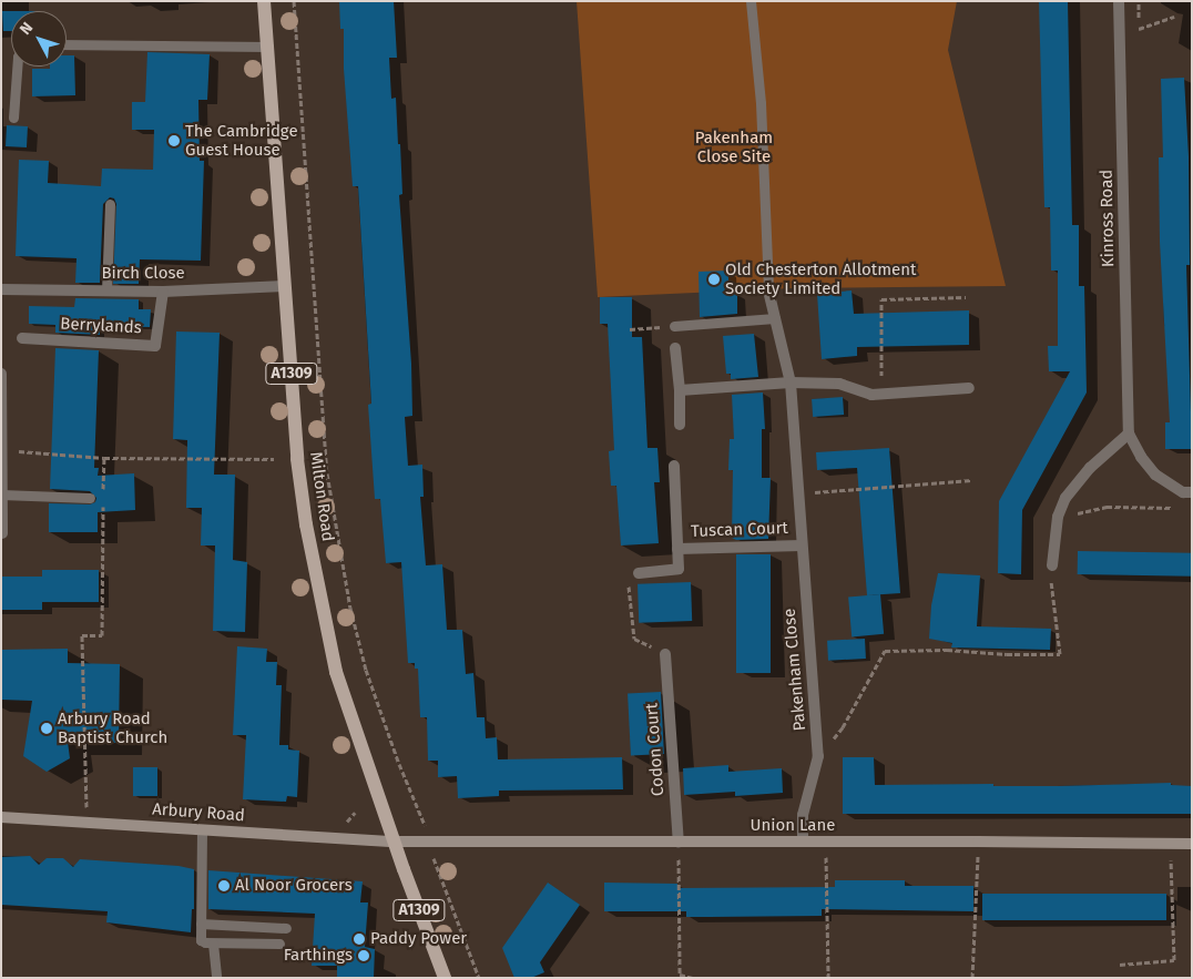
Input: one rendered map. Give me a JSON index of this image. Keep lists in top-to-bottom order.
{
  "streets": {
    "main road": ["A1309", "Milton Road"],
    "street": [
      "Kinross Road",
      "Birch Close",
      "Berrylands",
      "Tuscan Court",
      "Pakenham Close",
      "Codon Court",
      "Arbury Road",
      "Union Lane"
    ]
  },
  "crossings": [
    ["Birch Close", "Berrylands"],
    ["Birch Close", "Milton Road"],
    ["Milton Road", "Arbury Road"],
    ["Milton Road", "Union Lane"],
    ["Tuscan Court", "Pakenham Close"],
    ["Pakenham Close", "Union Lane"],
    ["Codon Court", "Union Lane"],
    ["Arbury Road", "Union Lane"]
  ],
  "parks": ["Pakenham Close Site"],
  "places": [
    "The Cambridge Guest House",
    "Old Chesterton Allotment Society Limited",
    "Arbury Road Baptist Church",
    "Al Noor Grocers",
    "Paddy Power",
    "Farthings"
  ],
  "north": "top left"
}
